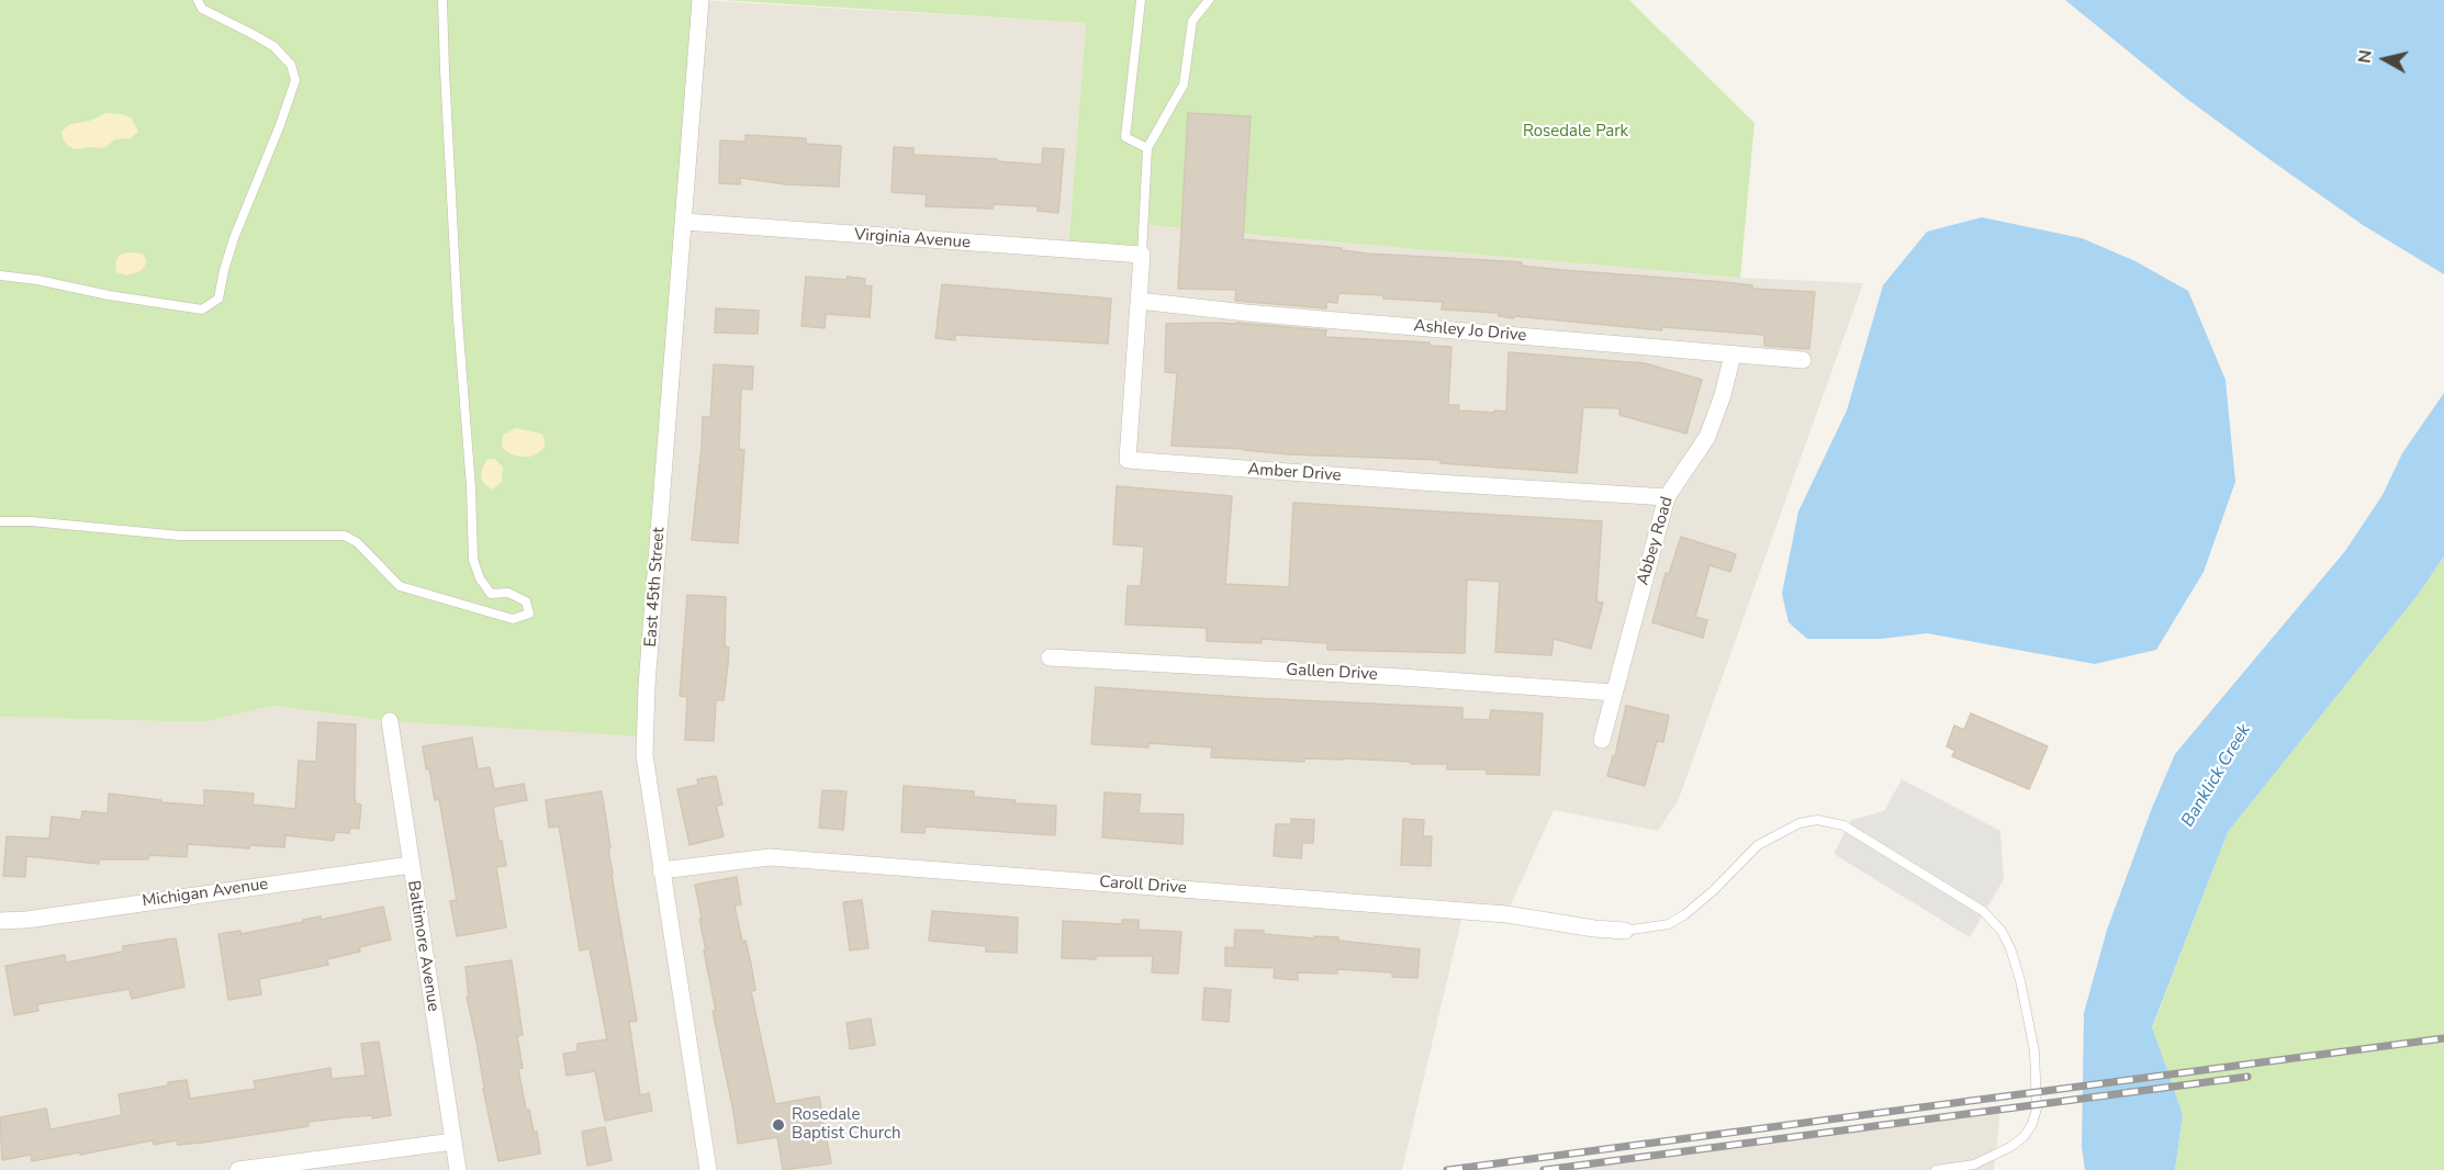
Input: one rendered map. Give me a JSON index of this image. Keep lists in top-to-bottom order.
{
  "streets": {
    "street": [
      "Virginia Avenue",
      "Ashley Jo Drive",
      "Amber Drive",
      "Abbey Road",
      "East 45th Street",
      "Gallen Drive",
      "Caroll Drive",
      "Michigan Avenue",
      "Baltimore Avenue"
    ]
  },
  "crossings": [
    ["Virginia Avenue", "Amber Drive"],
    ["Virginia Avenue", "East 45th Street"],
    ["Ashley Jo Drive", "Amber Drive"],
    ["Ashley Jo Drive", "Abbey Road"],
    ["Amber Drive", "Abbey Road"],
    ["Abbey Road", "Gallen Drive"],
    ["East 45th Street", "Caroll Drive"],
    ["Michigan Avenue", "Baltimore Avenue"]
  ],
  "water": ["Banklick Creek"],
  "parks": ["Rosedale Park"],
  "places": ["Rosedale Baptist Church"],
  "north": "left"
}
